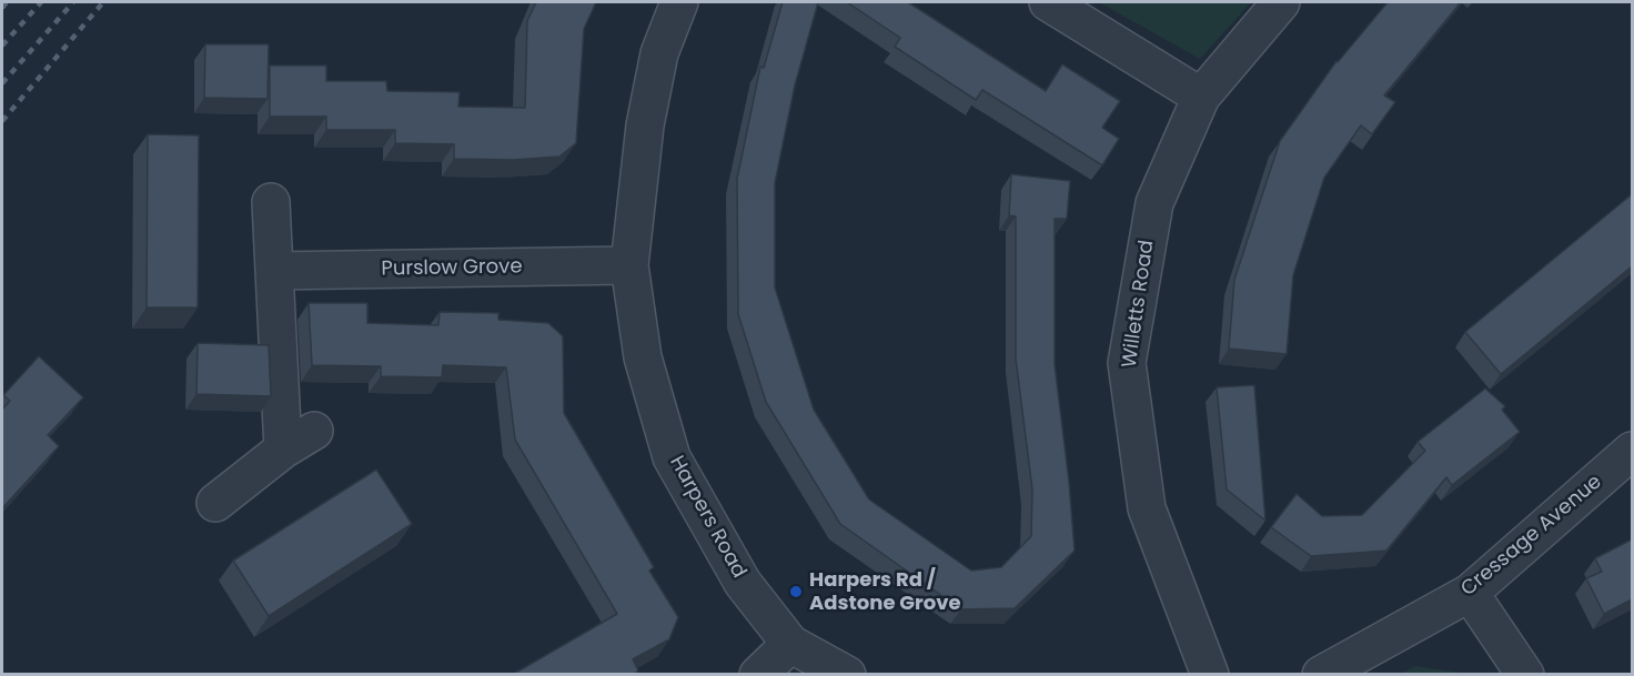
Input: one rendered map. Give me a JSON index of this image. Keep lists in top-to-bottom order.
{
  "streets": {
    "street": [
      "Purslow Grove",
      "Willetts Road",
      "Harpers Road",
      "Cressage Avenue"
    ]
  },
  "crossings": [
    ["Purslow Grove", "Harpers Road"]
  ],
  "places": ["Harpers Rd / Adstone Grove"]
}
